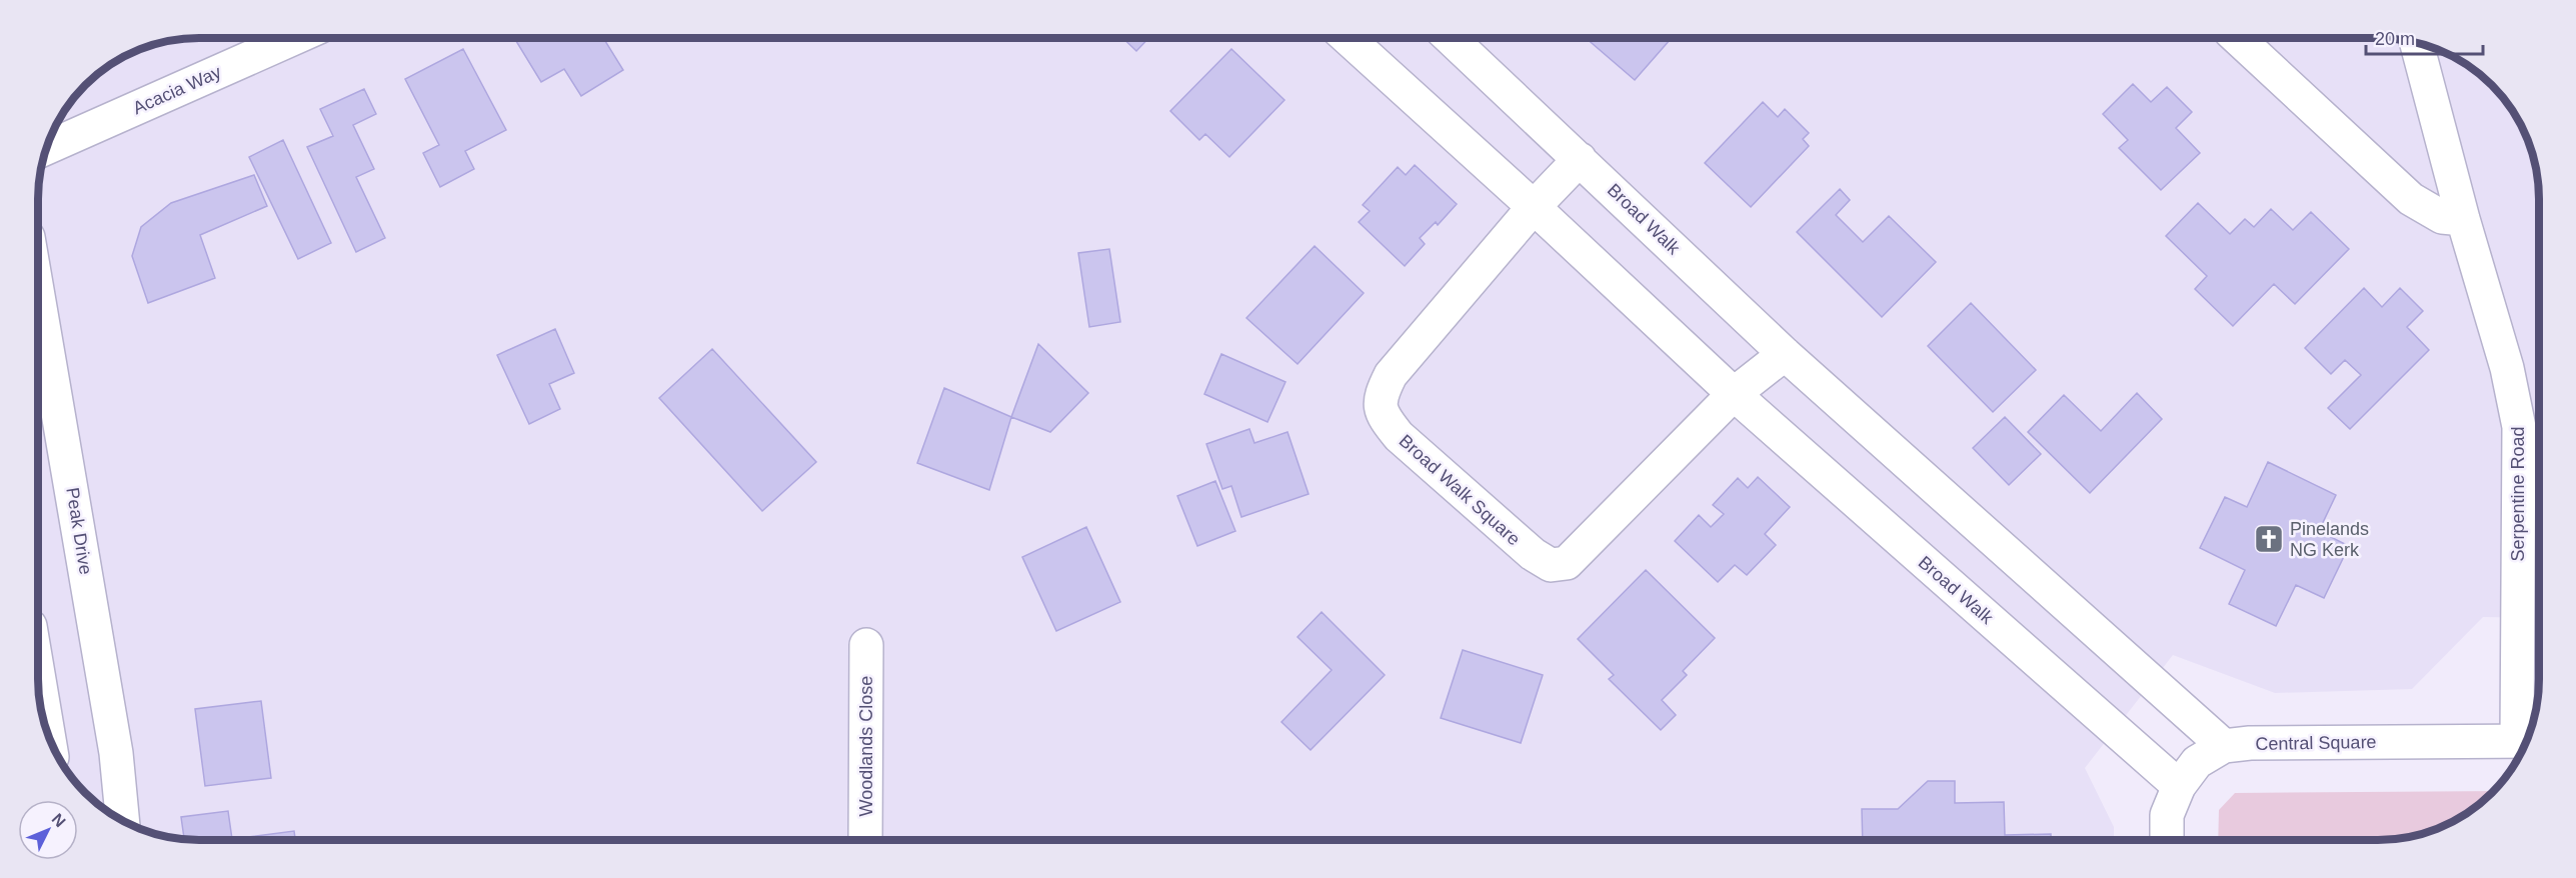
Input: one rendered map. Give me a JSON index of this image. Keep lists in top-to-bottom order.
{
  "streets": {
    "street": [
      "Acacia Way",
      "Broad Walk",
      "Broad Walk Square",
      "Serpentine Road",
      "Peak Drive",
      "Central Square",
      "Woodlands Close"
    ]
  },
  "crossings": [
    ["Broad Walk", "Broad Walk Square"],
    ["Broad Walk", "Central Square"],
    ["Serpentine Road", "Central Square"]
  ],
  "places": {
    "church": ["Pinelands NG Kerk"]
  },
  "scale_bar": "20 m",
  "north": "top right"
}
